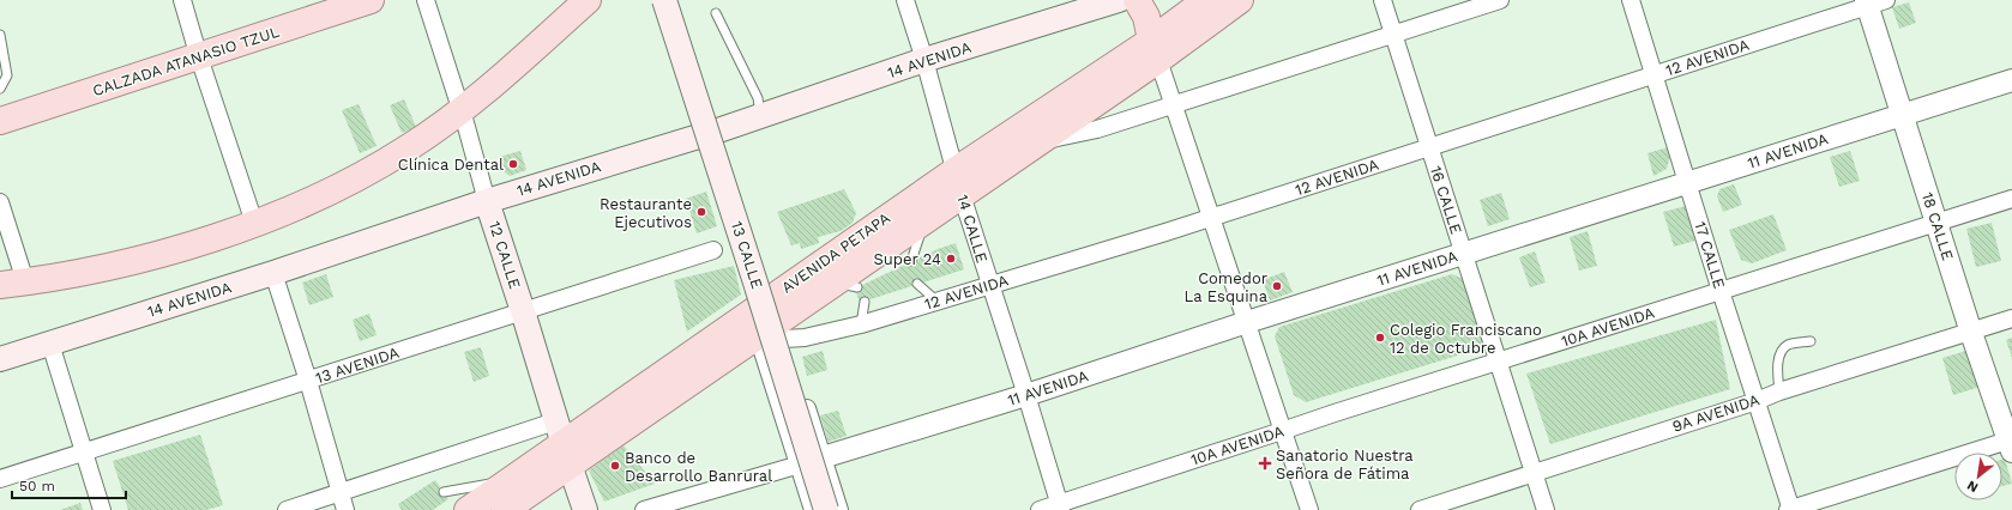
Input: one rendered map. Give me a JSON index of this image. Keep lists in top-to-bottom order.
{
  "streets": {
    "main road": [
      "14 AVENIDA",
      "CALZADA ATANASIO TZUL",
      "AVENIDA PETAPA",
      "12 CALLE",
      "13 CALLE"
    ],
    "street": [
      "12 AVENIDA",
      "11 AVENIDA",
      "16 CALLE",
      "18 CALLE",
      "14 CALLE",
      "17 CALLE",
      "10A AVENIDA",
      "13 AVENIDA",
      "9A AVENIDA"
    ]
  },
  "crossings": [
    ["12 AVENIDA", "16 CALLE"],
    ["12 AVENIDA", "18 CALLE"],
    ["12 AVENIDA", "14 CALLE"],
    ["12 AVENIDA", "AVENIDA PETAPA"],
    ["12 AVENIDA", "13 CALLE"],
    ["12 AVENIDA", "17 CALLE"],
    ["14 AVENIDA", "14 CALLE"],
    ["14 AVENIDA", "12 CALLE"],
    ["14 AVENIDA", "13 CALLE"],
    ["11 AVENIDA", "16 CALLE"],
    ["11 AVENIDA", "18 CALLE"],
    ["11 AVENIDA", "14 CALLE"],
    ["11 AVENIDA", "13 CALLE"],
    ["11 AVENIDA", "17 CALLE"],
    ["16 CALLE", "10A AVENIDA"],
    ["16 CALLE", "9A AVENIDA"],
    ["18 CALLE", "10A AVENIDA"],
    ["18 CALLE", "9A AVENIDA"],
    ["14 CALLE", "AVENIDA PETAPA"],
    ["14 CALLE", "10A AVENIDA"],
    ["AVENIDA PETAPA", "12 CALLE"],
    ["AVENIDA PETAPA", "13 CALLE"],
    ["12 CALLE", "13 AVENIDA"],
    ["17 CALLE", "10A AVENIDA"],
    ["17 CALLE", "9A AVENIDA"]
  ],
  "places": {
    "other": [
      "Clínica Dental",
      "Restaurante Ejecutivos",
      "Super 24",
      "Comedor La Esquina",
      "Colegio Franciscano 12 de Octubre",
      "Banco de Desarrollo Banrural"
    ],
    "health": ["Sanatorio Nuestra Señora de Fátima"]
  },
  "scale_bar": "50 m",
  "north": "bottom left"
}
